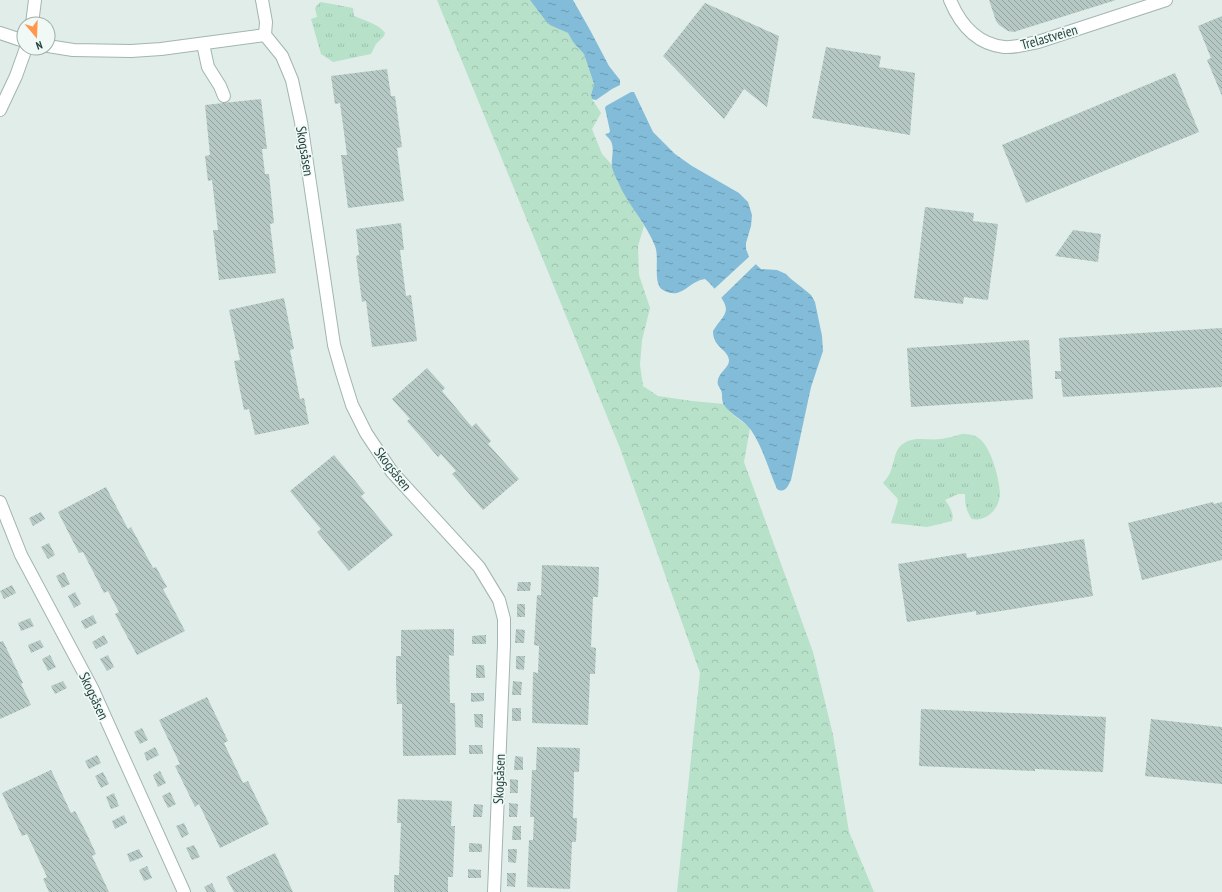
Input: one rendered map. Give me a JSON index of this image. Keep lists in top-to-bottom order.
{
  "streets": {
    "street": ["Trelastveien", "Skogsåsen"]
  },
  "north": "bottom"
}
